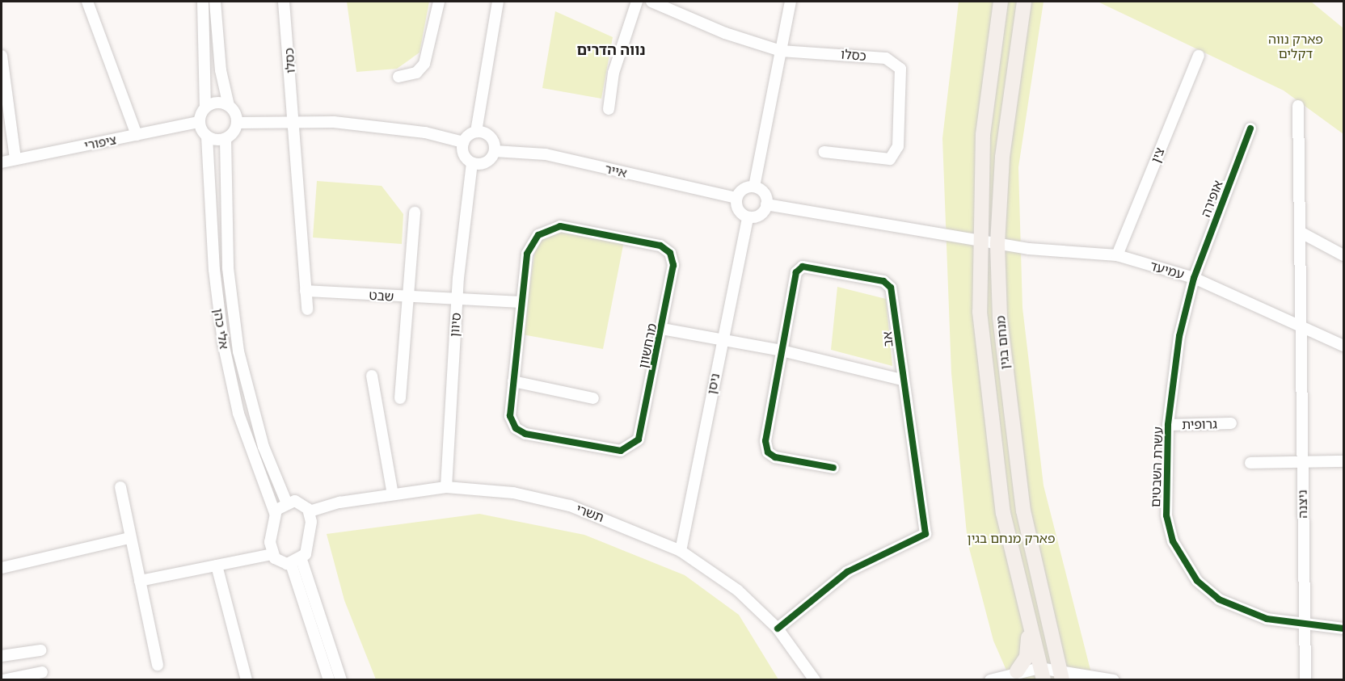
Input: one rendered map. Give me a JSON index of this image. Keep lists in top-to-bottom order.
{
  "streets": {
    "main road": ["מנחם בגין"],
    "street": [
      "כסלו",
      "ציפורי",
      "צין",
      "אייר",
      "אופירה",
      "עמיעד",
      "שבט",
      "סיוון",
      "אלי כהן",
      "אב",
      "מרחשוון",
      "ניסן",
      "גרופית",
      "עשרת השבטים",
      "ניצנה",
      "תשרי"
    ]
  },
  "crossings": [
    ["כסלו", "שבט"],
    ["ציפורי", "אלי כהן"],
    ["צין", "עמיעד"],
    ["אייר", "סיוון"],
    ["אייר", "ניסן"],
    ["אופירה", "עמיעד"],
    ["אופירה", "עשרת השבטים"],
    ["עמיעד", "מנחם בגין"],
    ["עמיעד", "עשרת השבטים"],
    ["עמיעד", "ניצנה"],
    ["שבט", "סיוון"],
    ["שבט", "מרחשוון"],
    ["סיוון", "תשרי"],
    ["אב", "תשרי"],
    ["ניסן", "תשרי"],
    ["גרופית", "עשרת השבטים"],
    ["עשרת השבטים", "ניצנה"]
  ],
  "districts": ["נווה הדרים"],
  "parks": ["פארק נווה דקלים", "פארק מנחם בגין"]
}
